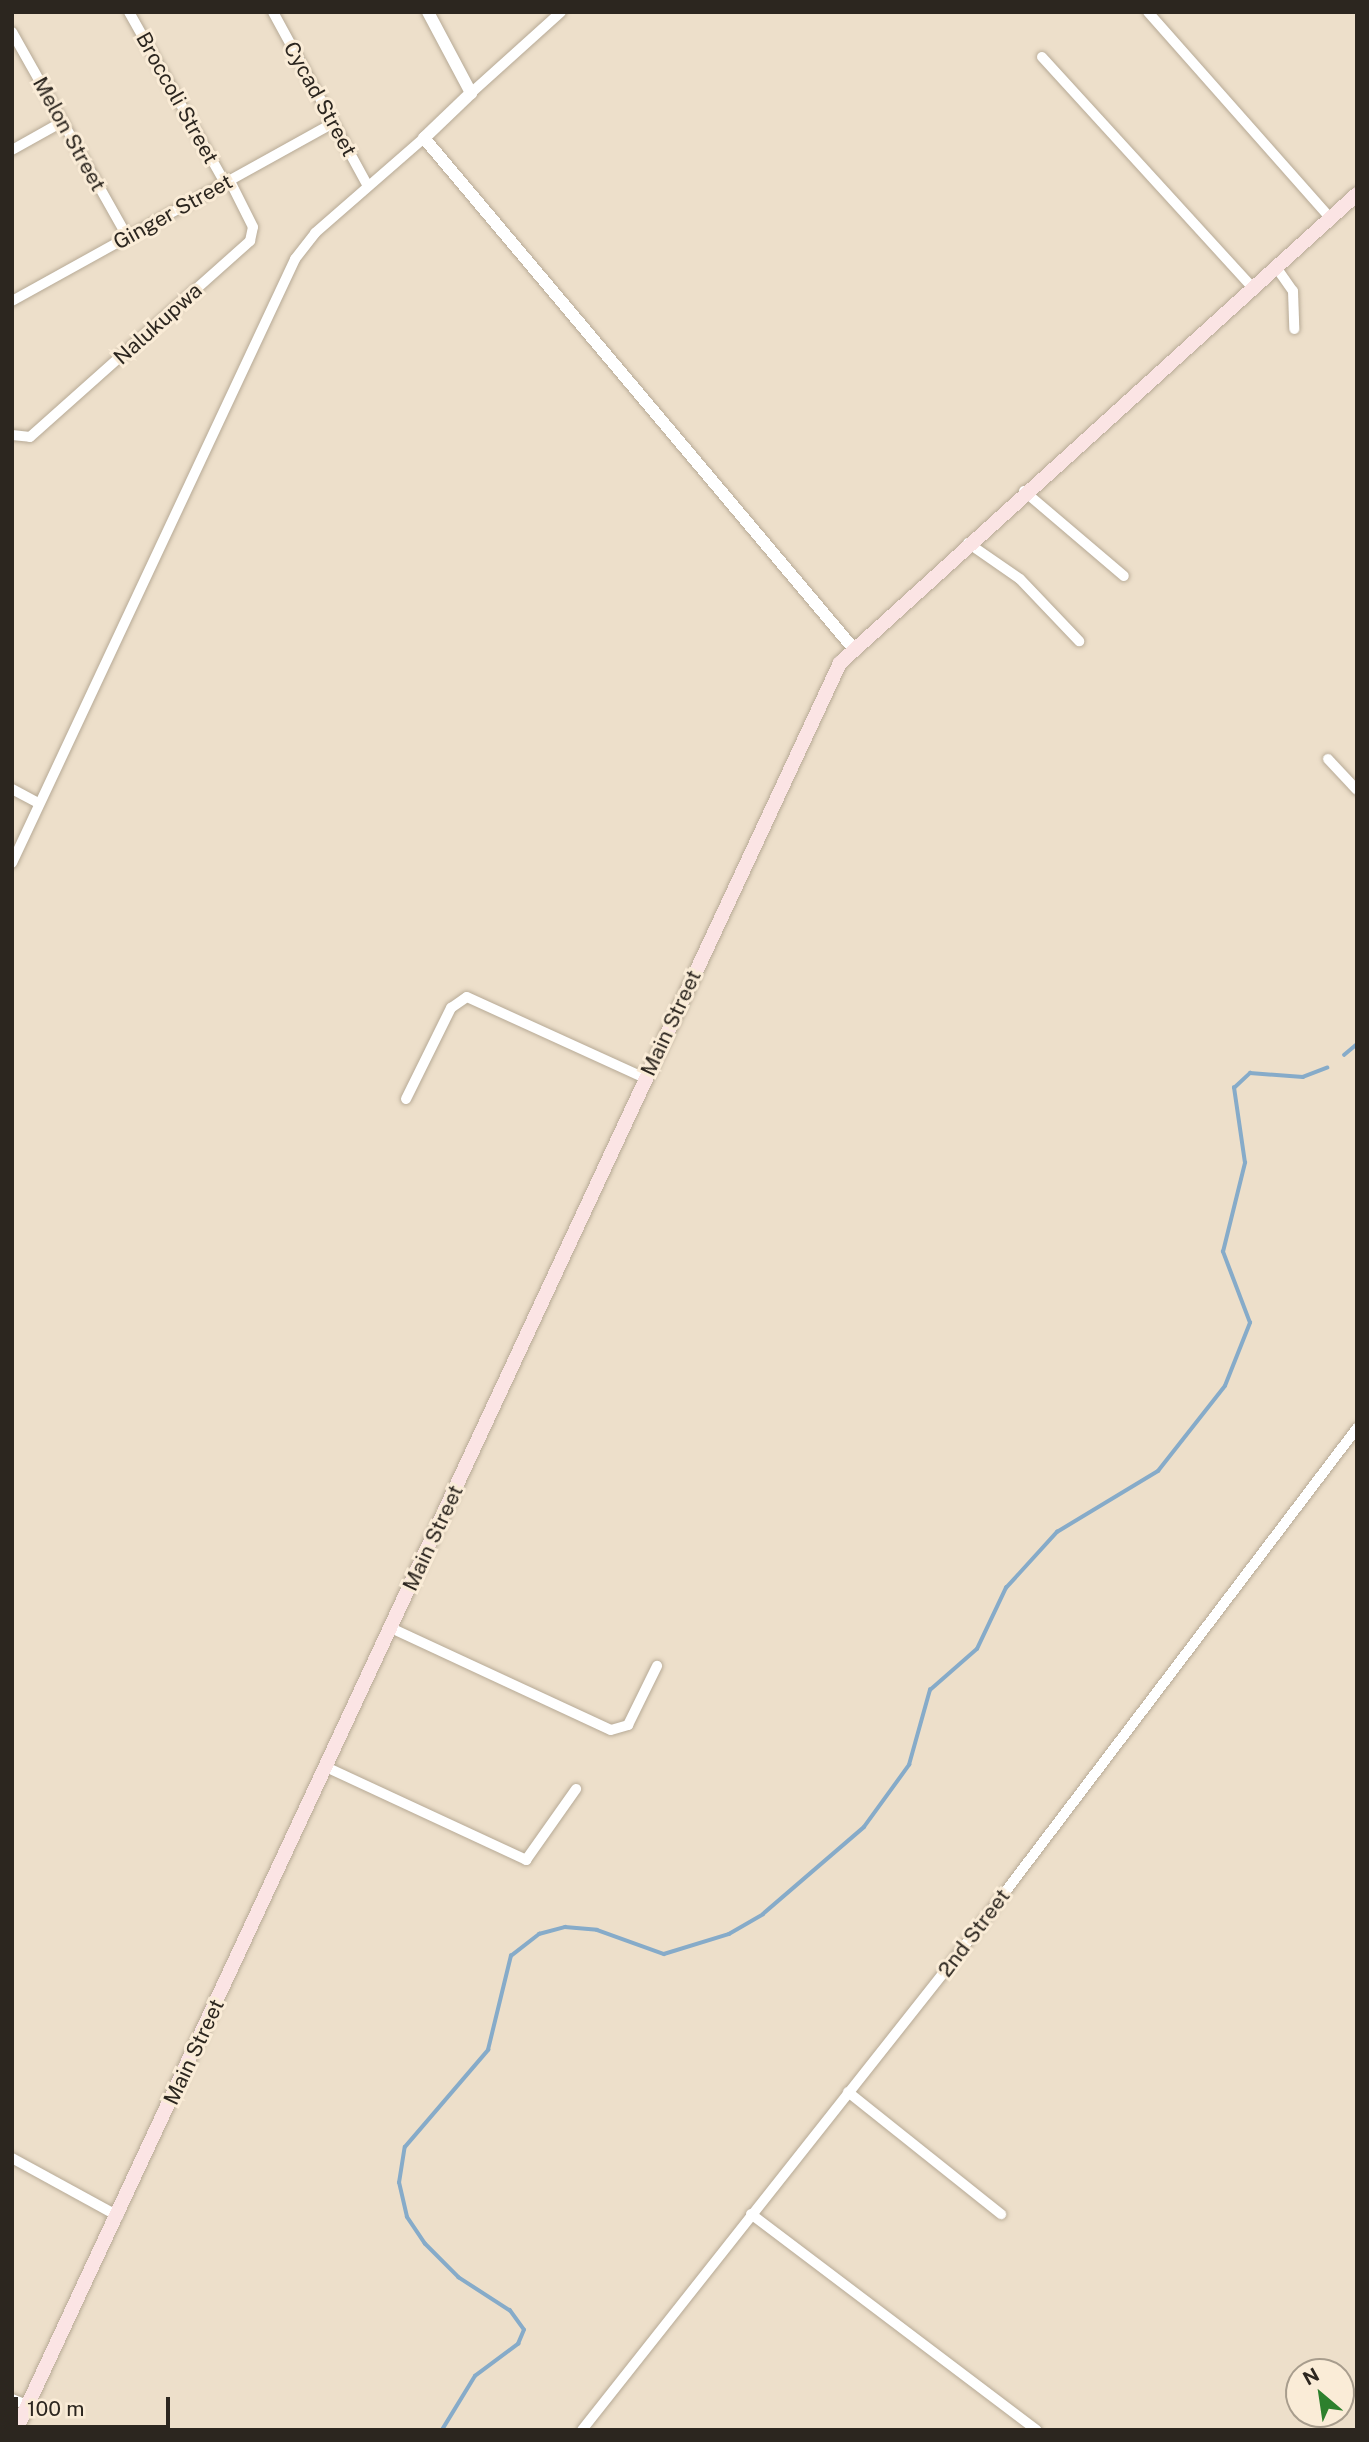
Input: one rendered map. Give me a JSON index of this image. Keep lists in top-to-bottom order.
{
  "streets": {
    "main road": ["Main Street"],
    "street": [
      "Broccoli Street",
      "Cycad Street",
      "Melon Street",
      "Ginger Street",
      "Nalukupwa",
      "2nd Street"
    ]
  },
  "crossings": [
    ["Broccoli Street", "Ginger Street"],
    ["Broccoli Street", "Nalukupwa"],
    ["Cycad Street", "Ginger Street"],
    ["Melon Street", "Ginger Street"],
    ["Ginger Street", "Nalukupwa"]
  ],
  "scale_bar": "100 m",
  "north": "top left"
}
